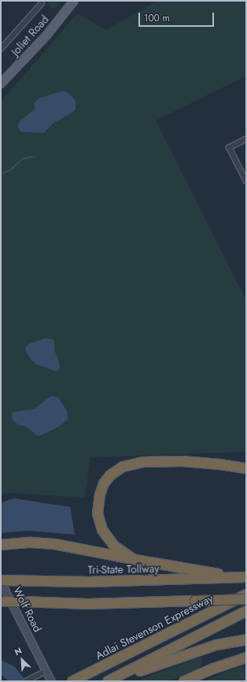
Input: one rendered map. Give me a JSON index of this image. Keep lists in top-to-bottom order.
{
  "streets": {
    "highway": ["Tri-State Tollway", "Adlai Stevenson Expressway"],
    "main road": ["Joliet Road"],
    "street": ["Wolf Road"]
  },
  "crossings": [
    ["Tri-State Tollway", "Wolf Road"]
  ],
  "scale_bar": "100 m",
  "north": "top left"
}
